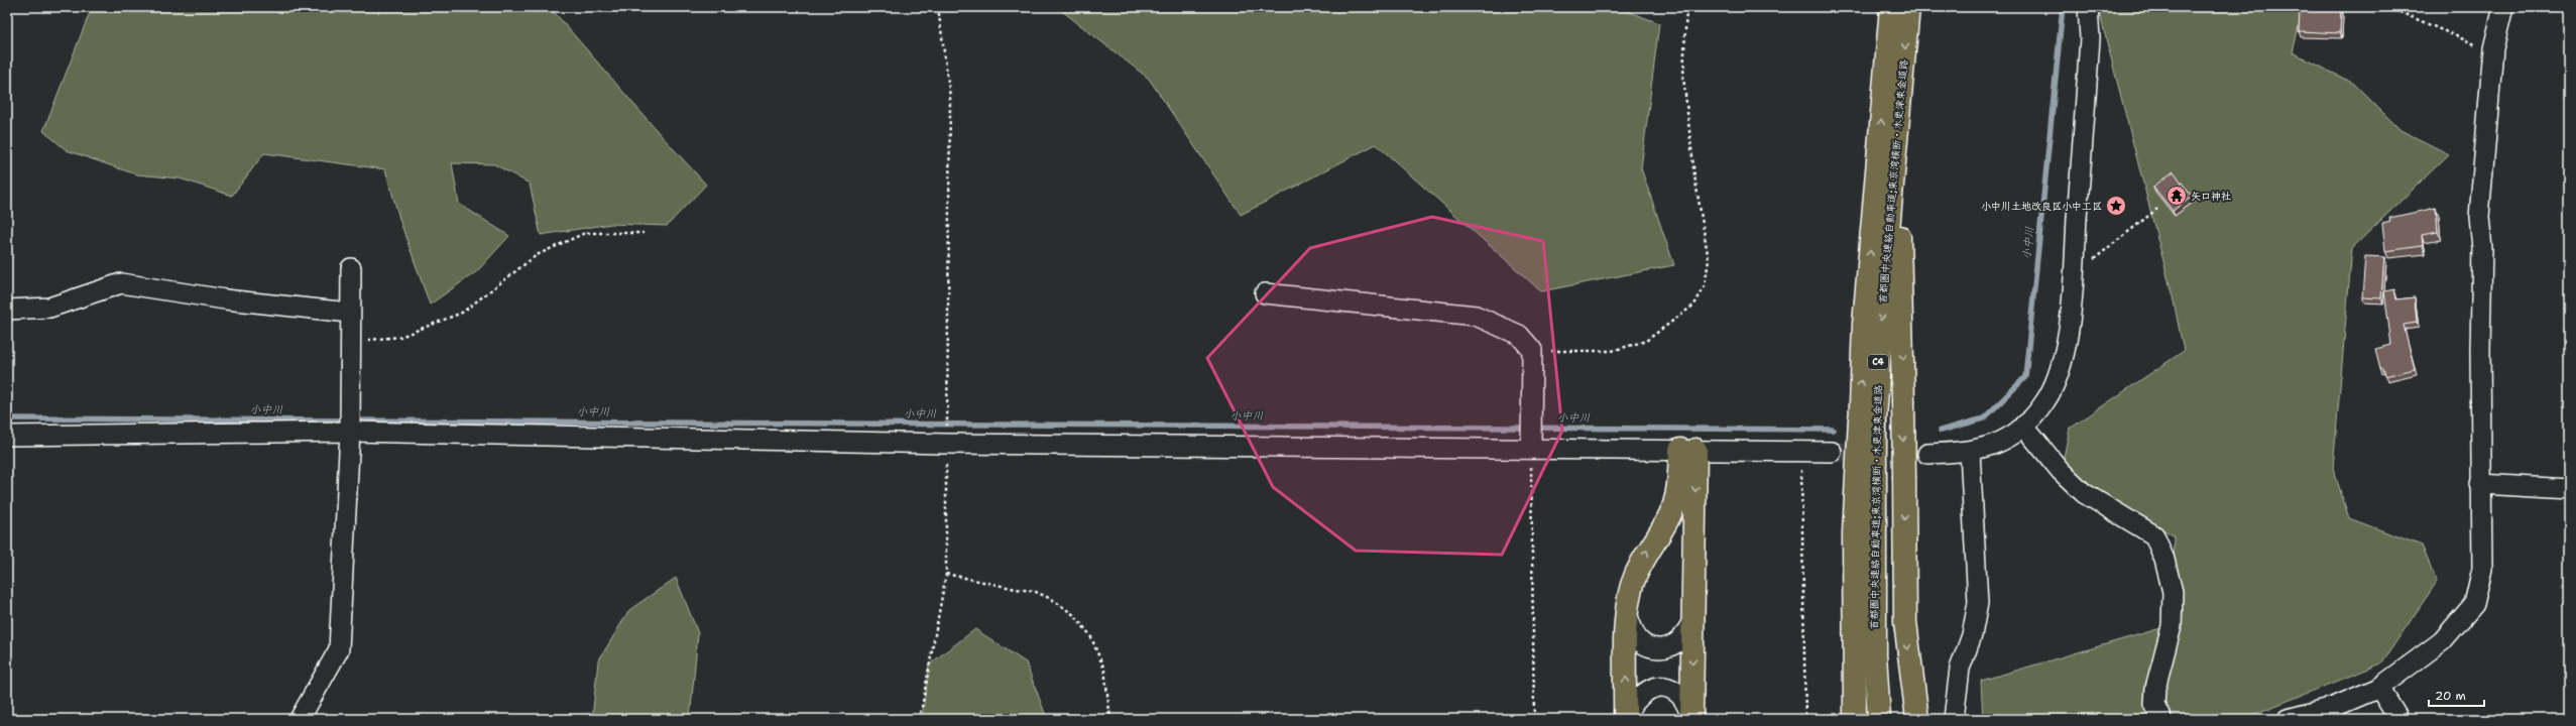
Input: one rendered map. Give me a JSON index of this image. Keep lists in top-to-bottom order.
{
  "streets": {
    "highway": ["首都圏中央連絡自動車道;東京湾横断・木更津東金道路", "C4"]
  },
  "water": ["小中川"],
  "places": {
    "temple": ["矢口神社"],
    "place": ["小中川土地改良区小中工区"]
  },
  "scale_bar": "20 m"
}
